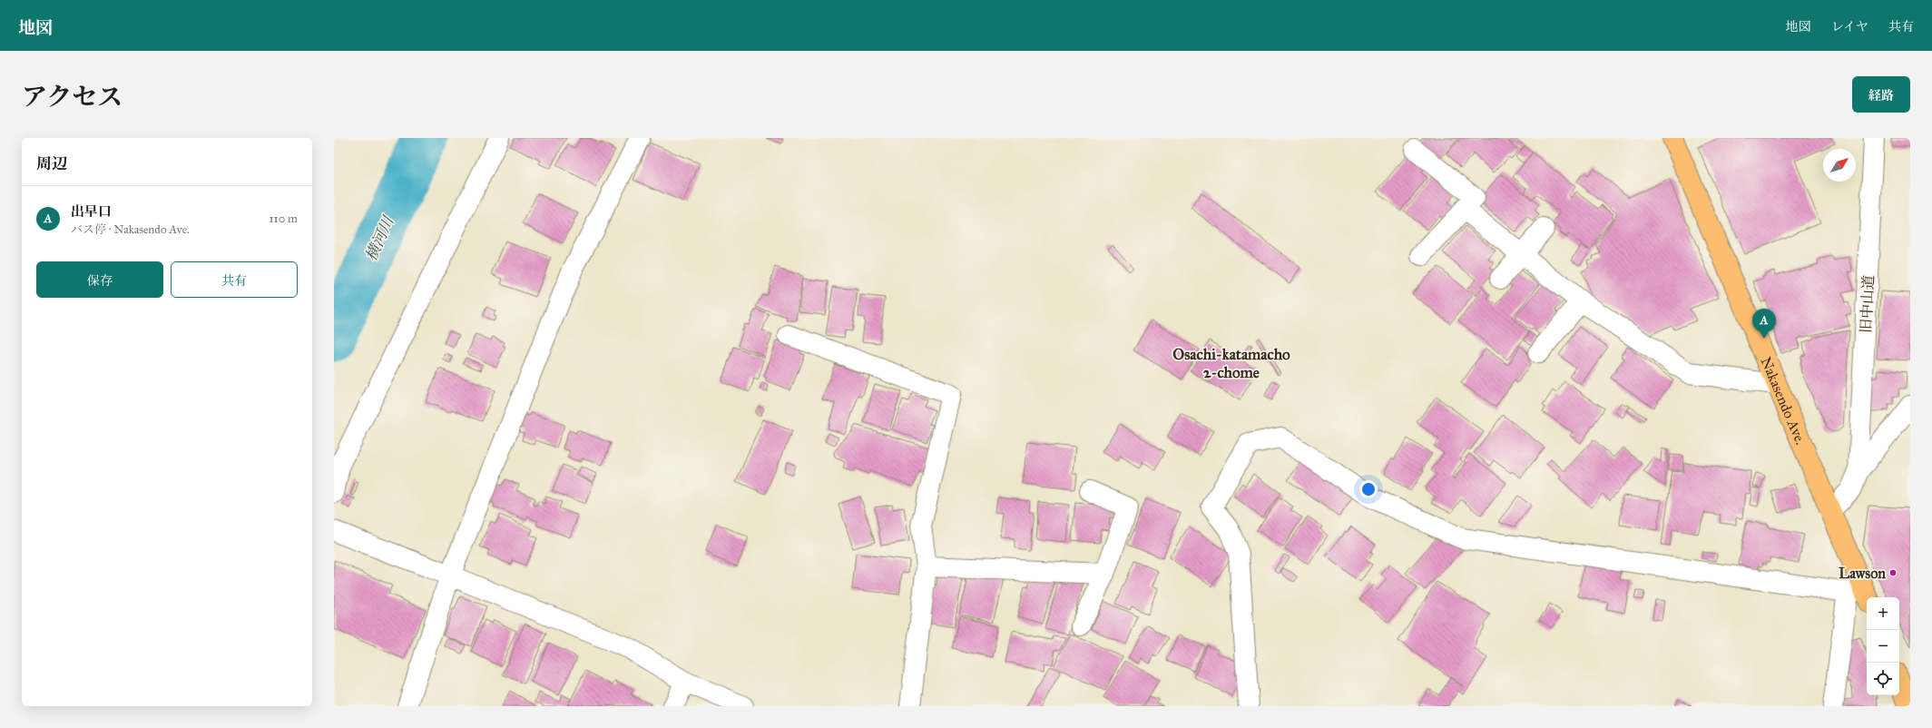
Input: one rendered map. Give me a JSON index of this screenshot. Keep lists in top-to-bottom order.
{
  "streets": {
    "highway": ["Nakasendo Ave."],
    "street": ["旧中山道"]
  },
  "districts": ["Osachi-katamacho 2-chome"],
  "water": ["横河川"],
  "places": ["Lawson"],
  "north": "top right",
  "page": {
    "header": "地図",
    "nav": ["地図", "レイヤ", "共有"],
    "title": "アクセス",
    "buttons": [
      "経路",
      ["保存", "共有"]
    ],
    "heading": "周辺",
    "list": [
      {
        "mark": "A",
        "name": "出早口",
        "note": "バス停 · Nakasendo Ave.",
        "value": "110 m"
      }
    ],
    "pins": "A",
    "map_buttons": ["+", "−"]
  }
}
